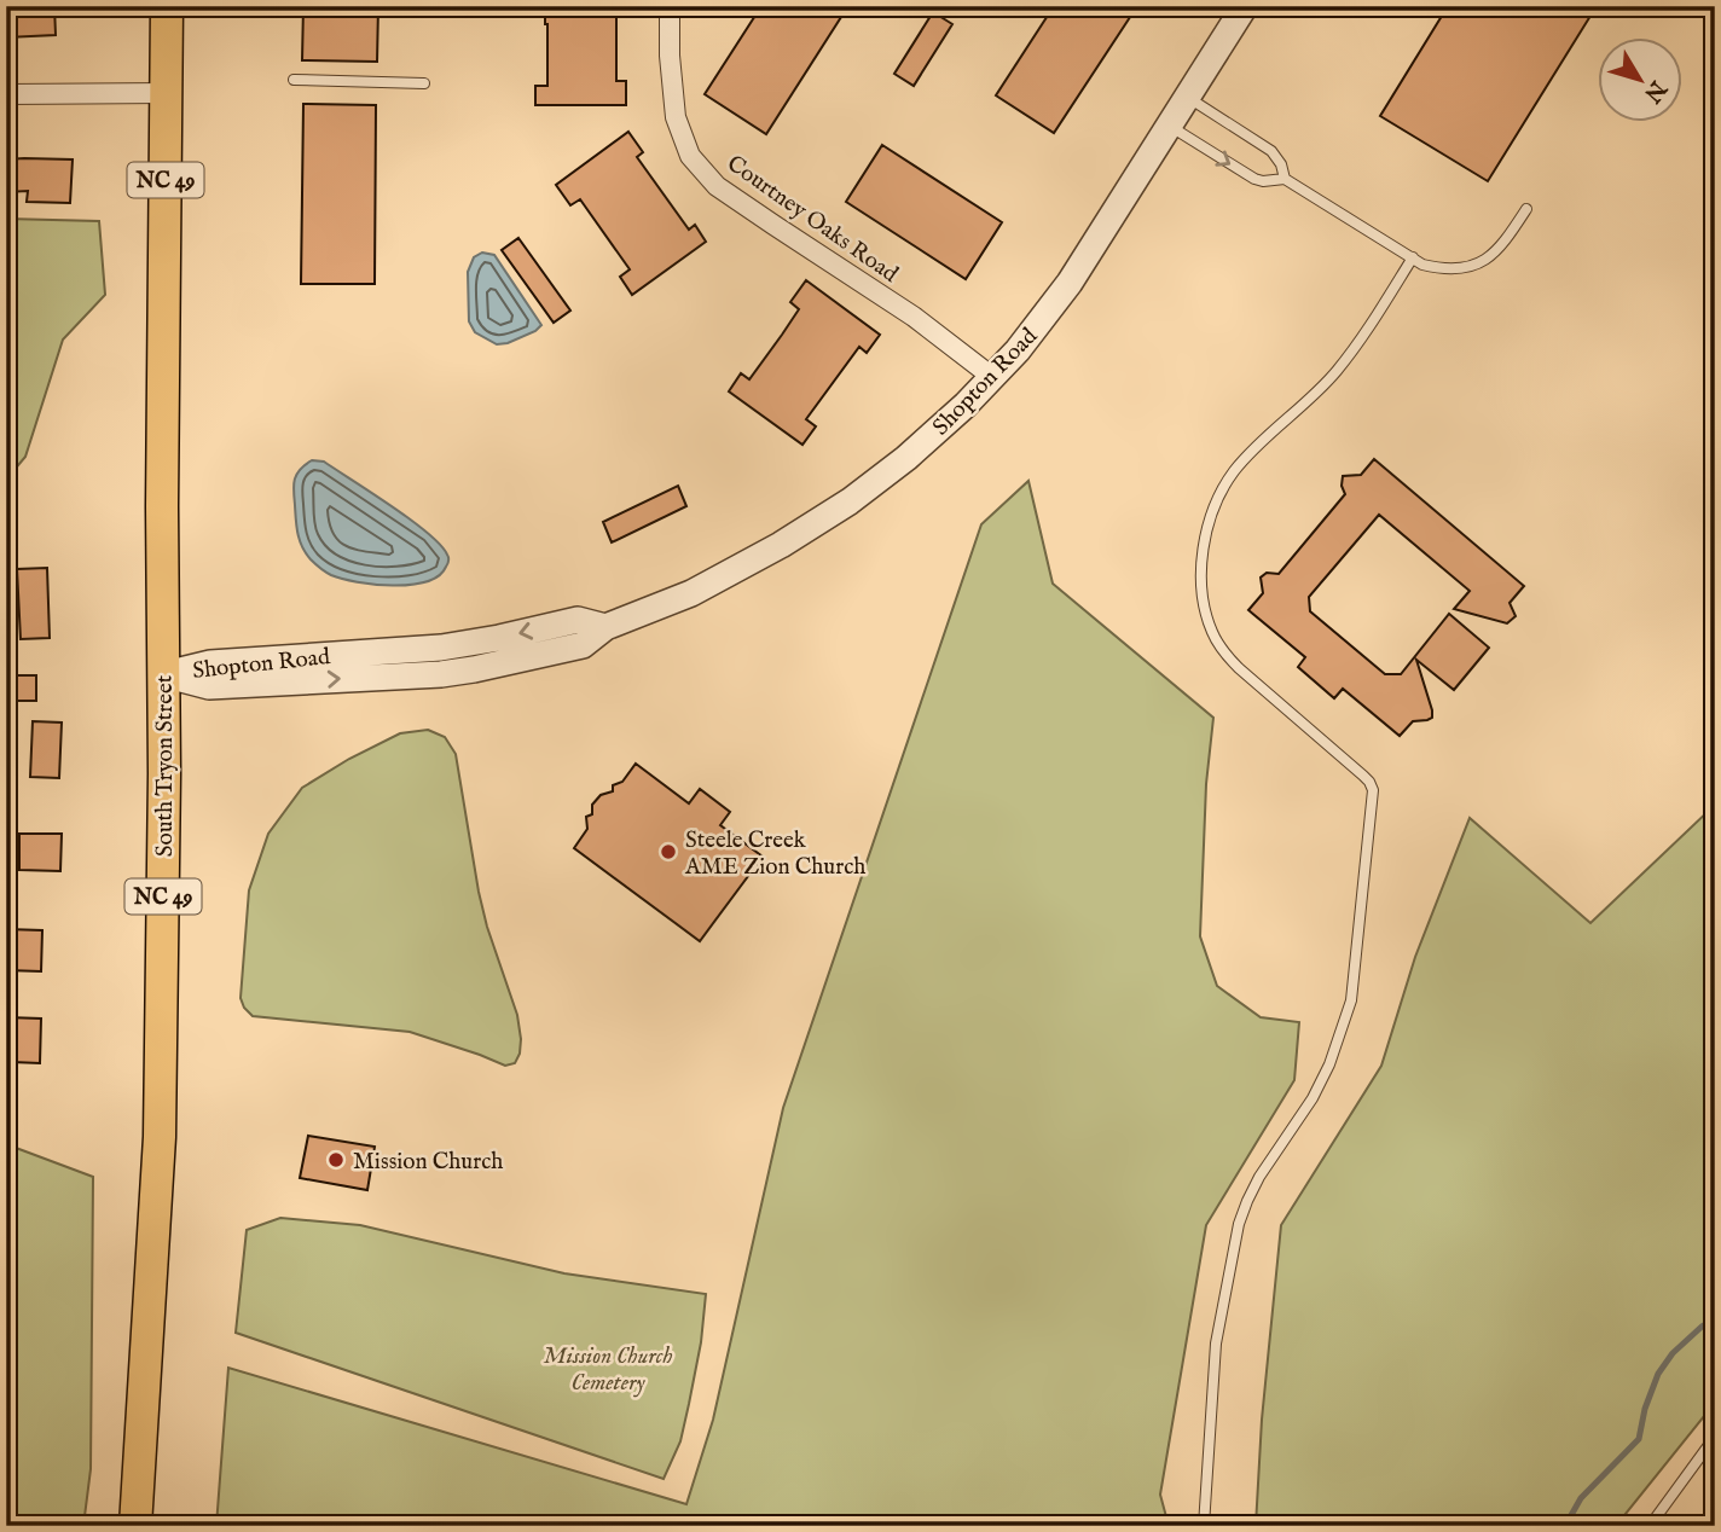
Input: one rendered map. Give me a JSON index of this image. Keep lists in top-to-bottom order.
{
  "streets": {
    "main road": ["NC 49", "South Tryon Street"],
    "street": ["Courtney Oaks Road", "Shopton Road"]
  },
  "crossings": [
    ["Courtney Oaks Road", "Shopton Road"],
    ["Shopton Road", "South Tryon Street"]
  ],
  "parks": ["Mission Church Cemetery"],
  "places": ["Steele Creek AME Zion Church", "Mission Church"],
  "north": "bottom right"
}
